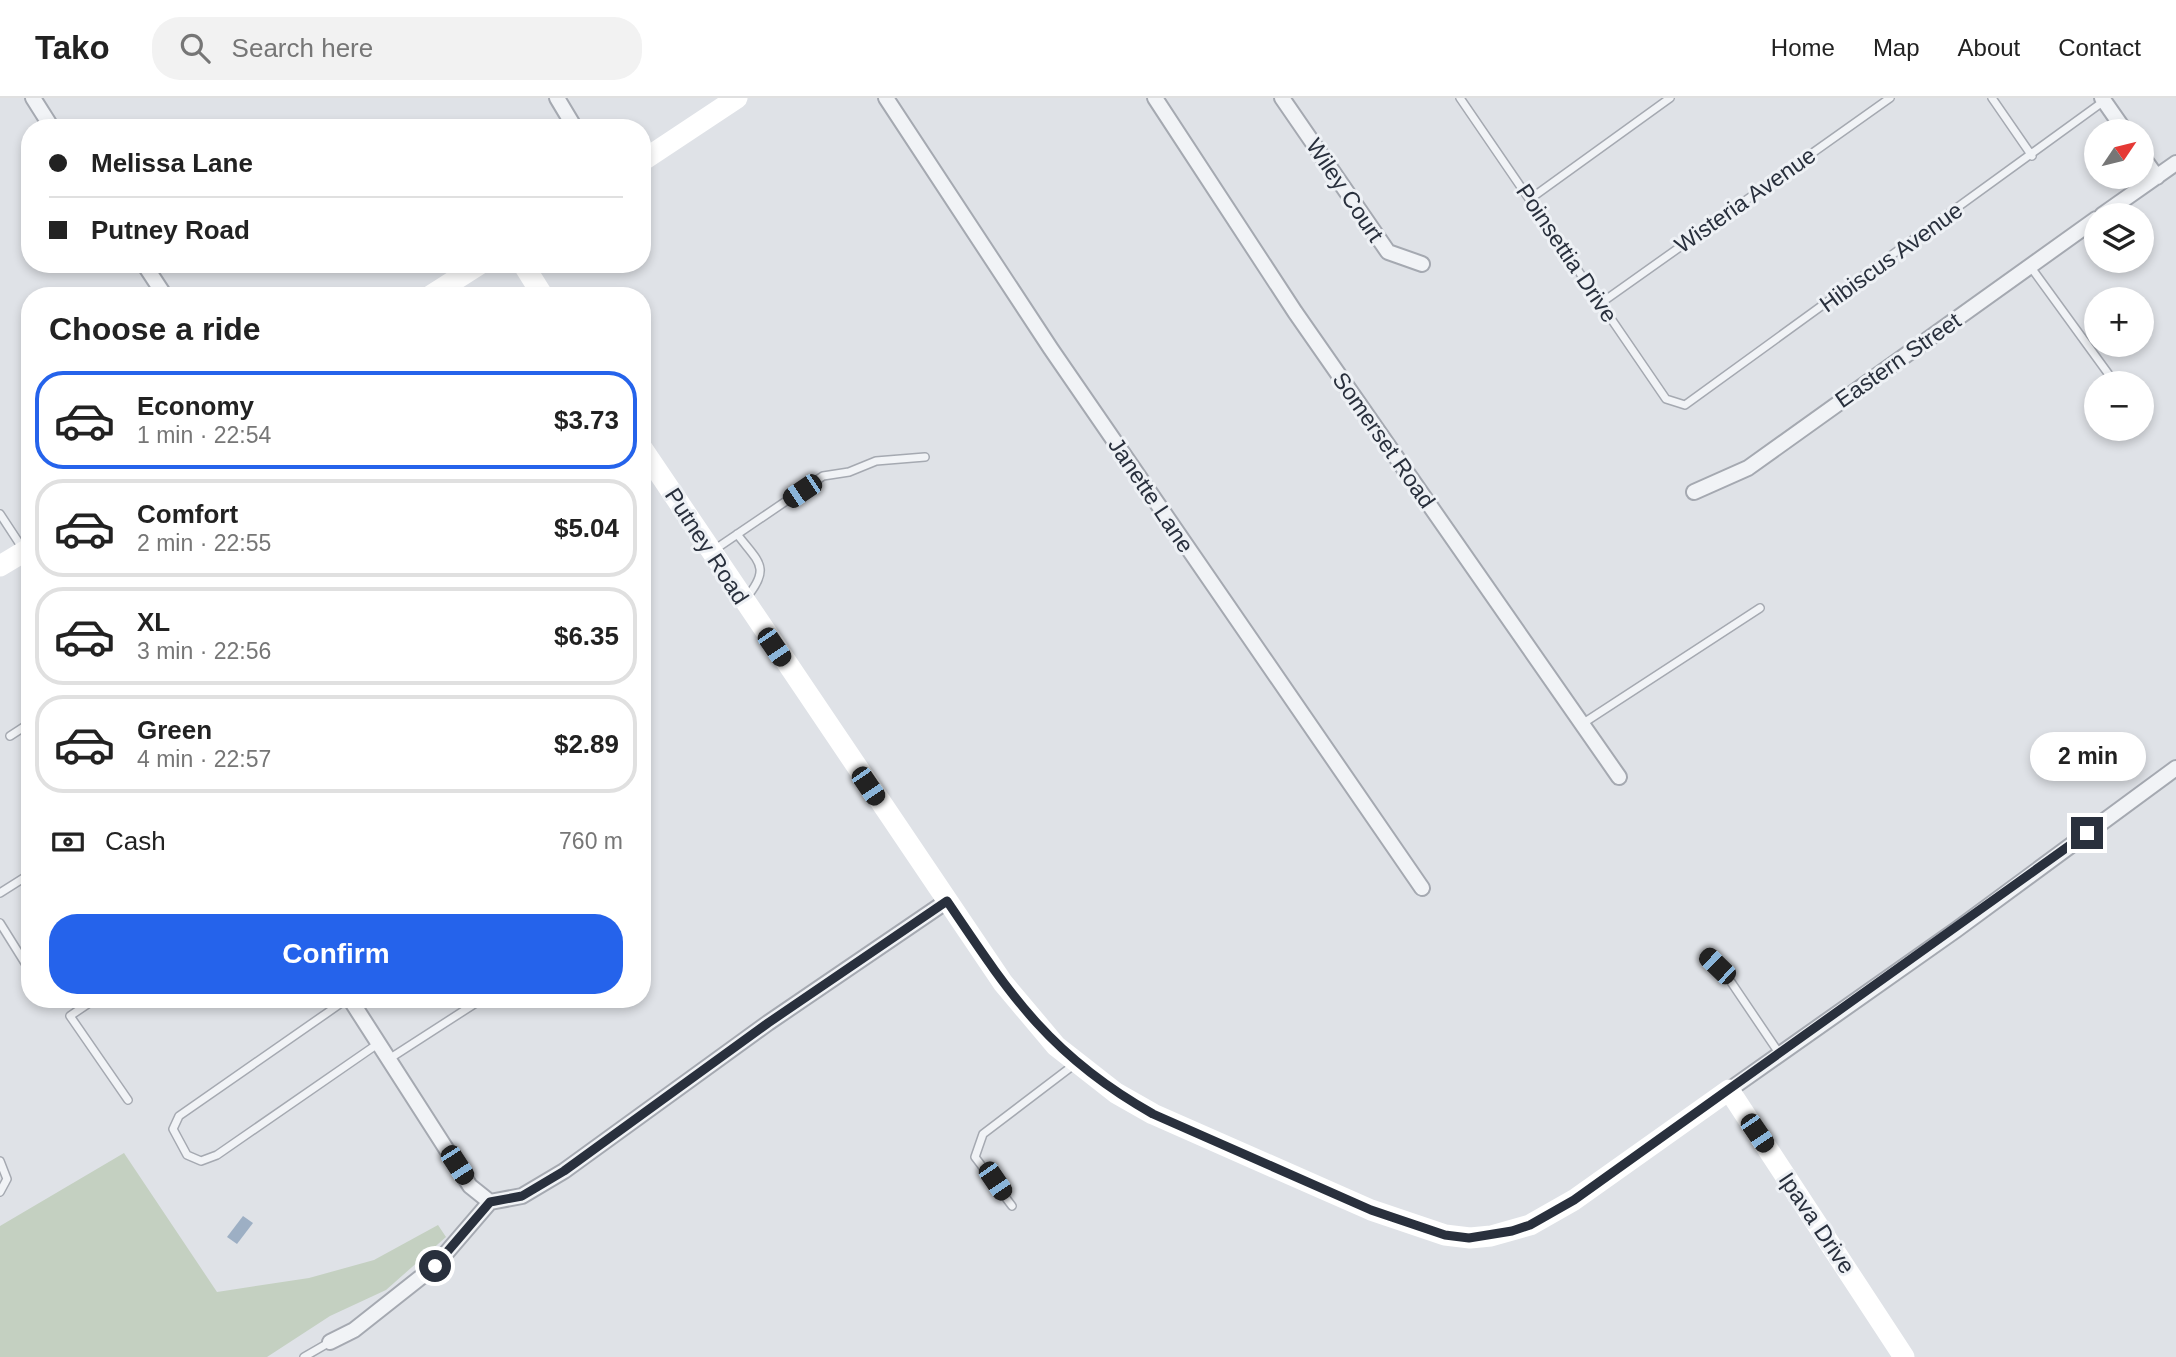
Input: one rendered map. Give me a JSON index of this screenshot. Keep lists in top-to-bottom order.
{
  "streets": {
    "street": [
      "Wiley Court",
      "Eastern Street",
      "Somerset Road",
      "Janette Lane",
      "Putney Road",
      "Ipava Drive"
    ],
    "lane": ["Wisteria Avenue", "Poinsettia Drive", "Hibiscus Avenue"]
  },
  "crossings": [
    ["Wisteria Avenue", "Poinsettia Drive"],
    ["Poinsettia Drive", "Hibiscus Avenue"],
    ["Putney Road", "Ipava Drive"]
  ],
  "north": "top right",
  "page": {
    "header": "Tako",
    "search": "Search here",
    "nav": [
      "Home",
      "Map",
      "About",
      "Contact"
    ],
    "map_buttons": ["+", "−"],
    "banner": ["Melissa Lane", "Putney Road"],
    "heading": "Choose a ride",
    "list": [
      {
        "name": "Economy",
        "note": "1 min · 22:54",
        "value": "$3.73"
      },
      {
        "name": "Comfort",
        "note": "2 min · 22:55",
        "value": "$5.04"
      },
      {
        "name": "XL",
        "note": "3 min · 22:56",
        "value": "$6.35"
      },
      {
        "name": "Green",
        "note": "4 min · 22:57",
        "value": "$2.89"
      }
    ],
    "bubble": "2 min",
    "pay": ["Cash", "760 m"],
    "buttons": "Confirm"
  }
}
